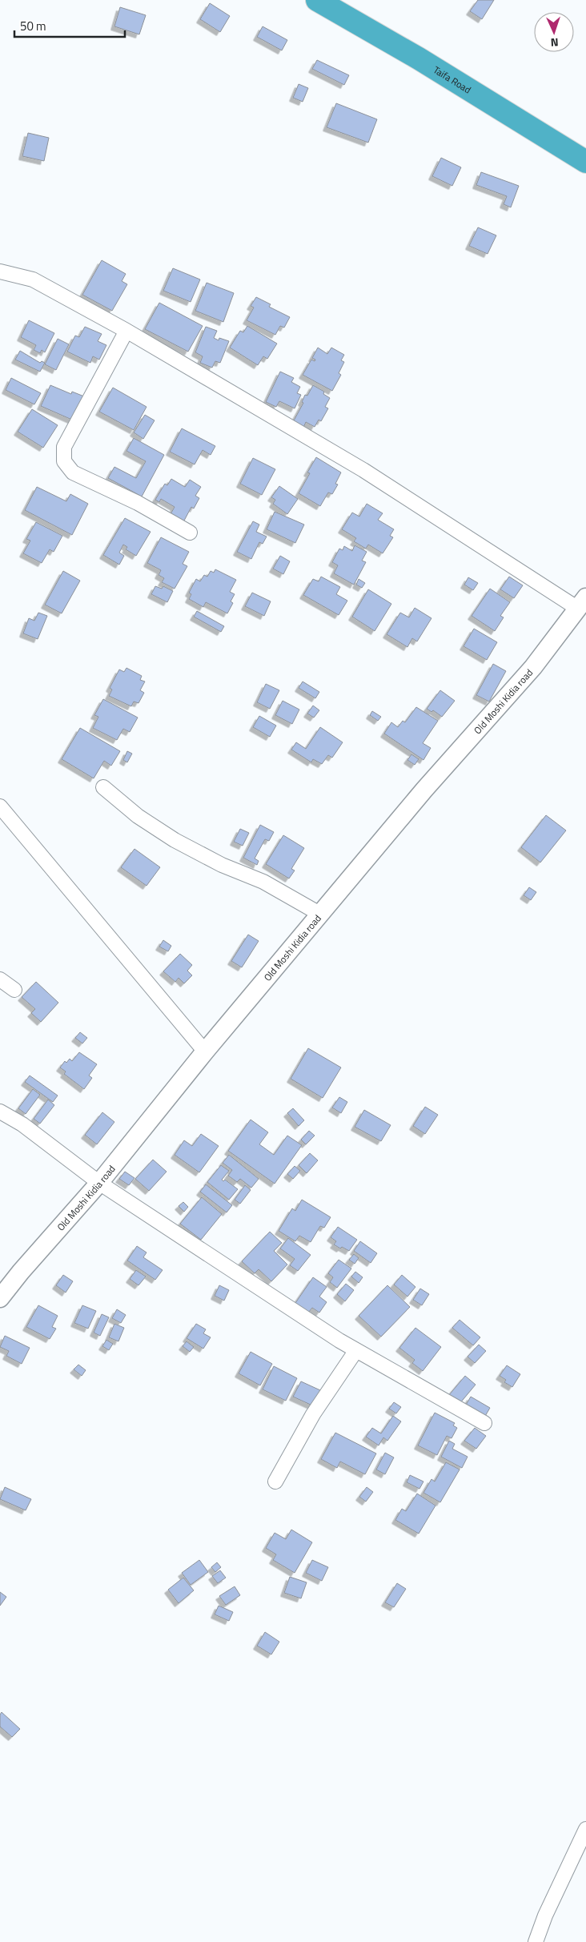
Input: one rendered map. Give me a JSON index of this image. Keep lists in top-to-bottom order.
{
  "streets": {
    "highway": ["Taifa Road"],
    "street": ["Old Moshi Kidia road"]
  },
  "scale_bar": "50 m",
  "north": "bottom"
}
